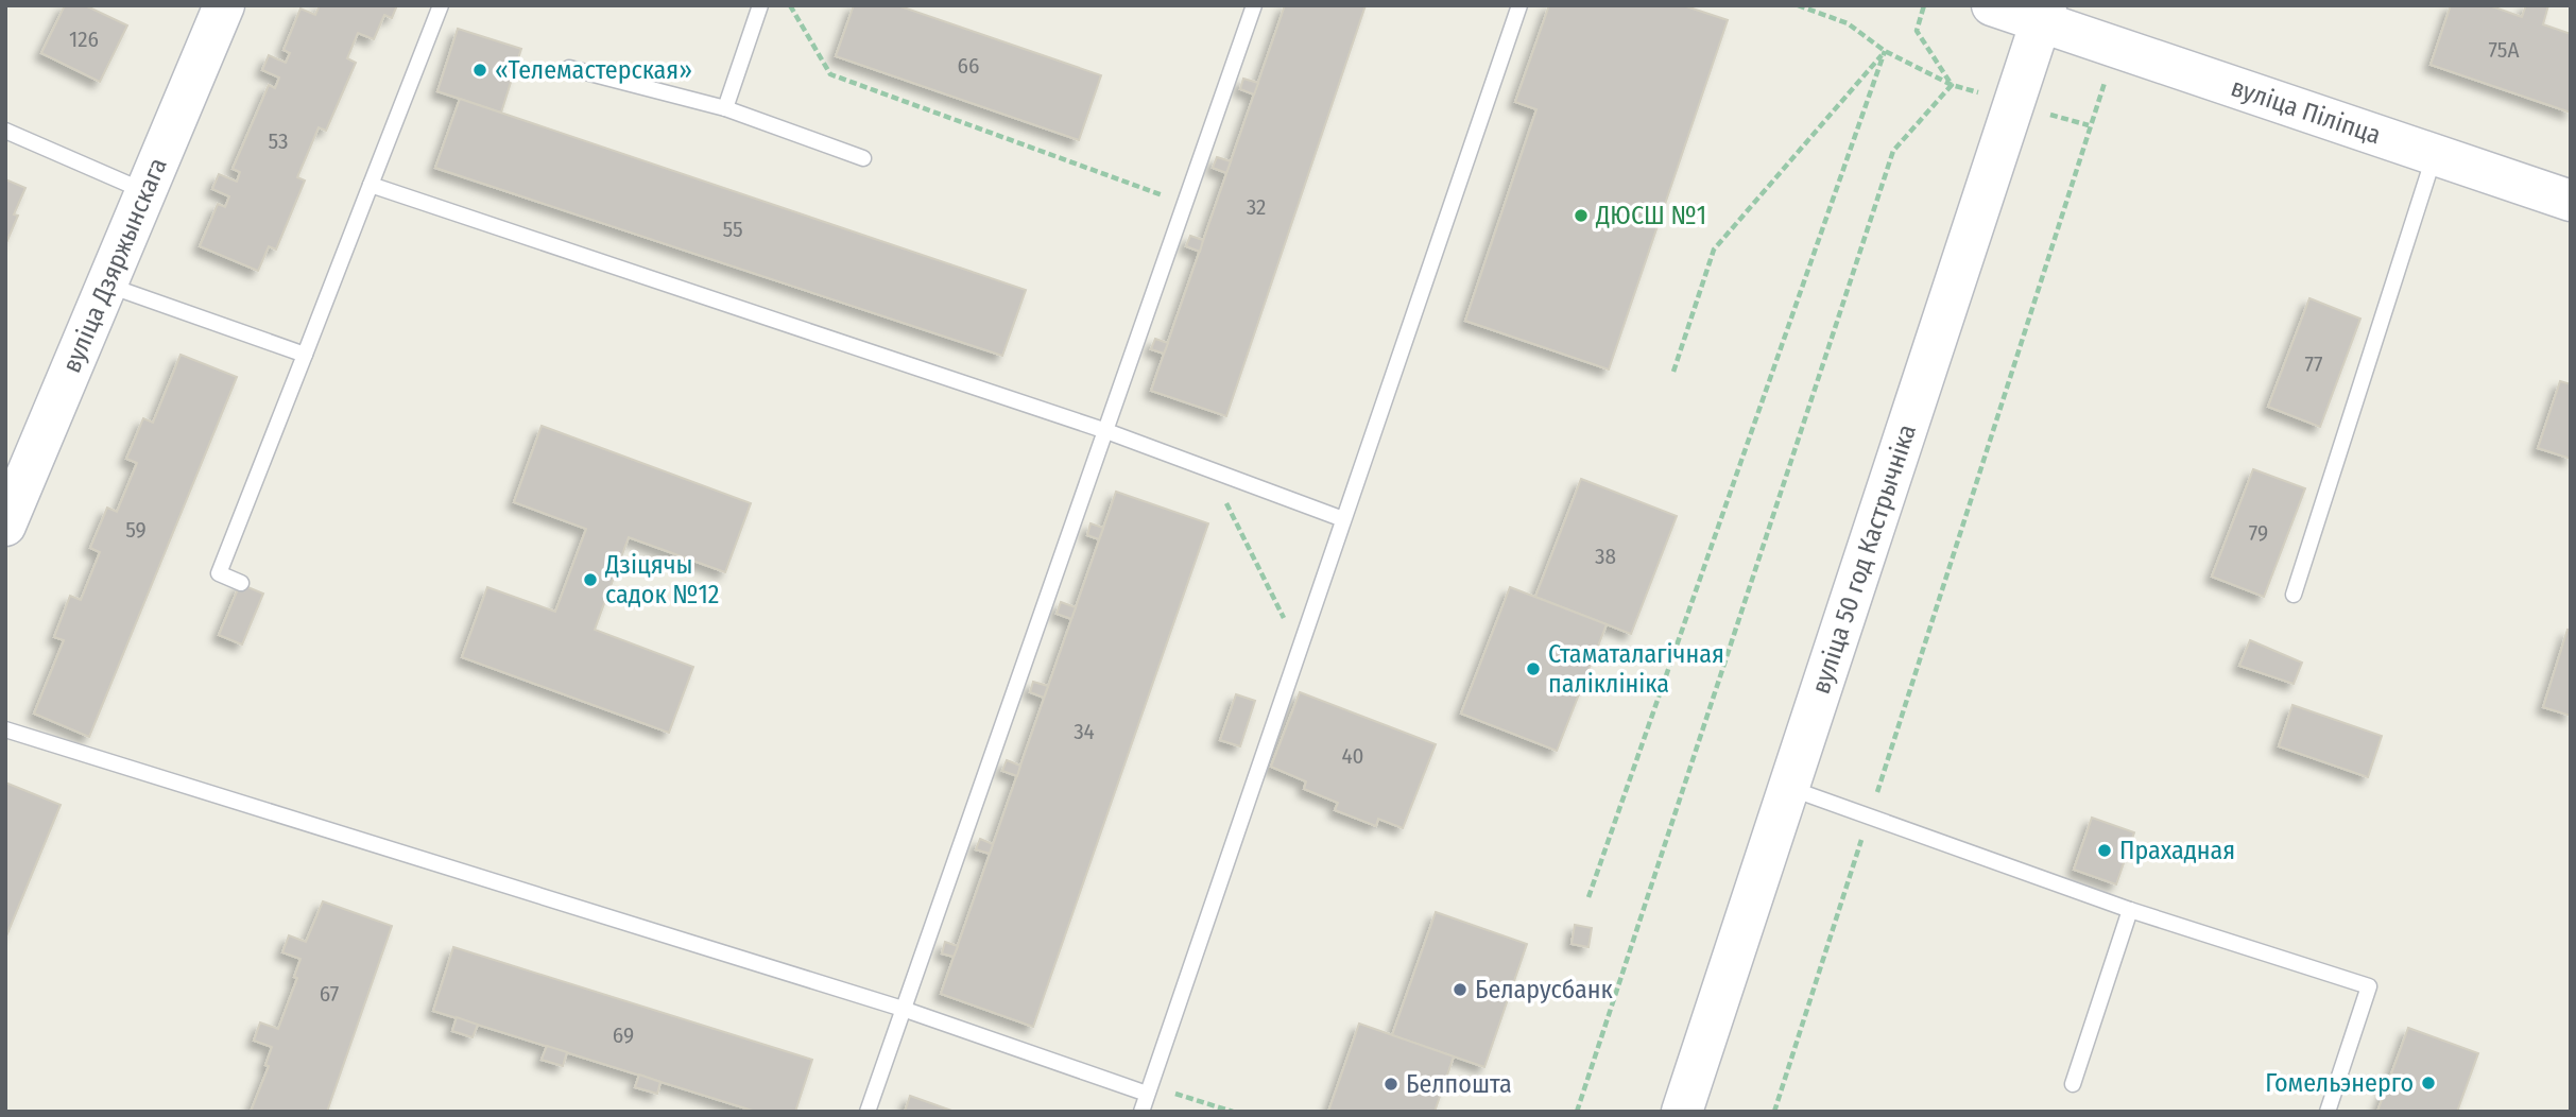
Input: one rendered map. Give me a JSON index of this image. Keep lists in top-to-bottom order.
{
  "streets": {
    "main road": ["вуліца Піліпца", "вуліца Дзяржынскага", "вуліца 50 год Кастрычніка"]
  },
  "crossings": [
    ["вуліца Піліпца", "вуліца 50 год Кастрычніка"]
  ],
  "places": [
    "«Телемастерская»",
    "ДЮСШ №1",
    "Дзіцячы садок №12",
    "Стаматалагічная паліклініка",
    "Прахадная",
    "Беларусбанк",
    "Гомельэнерго",
    "Белпошта"
  ],
  "house_numbers": [
    "126",
    "75А",
    "66",
    "53",
    "32",
    "55",
    "77",
    "59",
    "79",
    "38",
    "34",
    "40",
    "67",
    "69"
  ]
}
